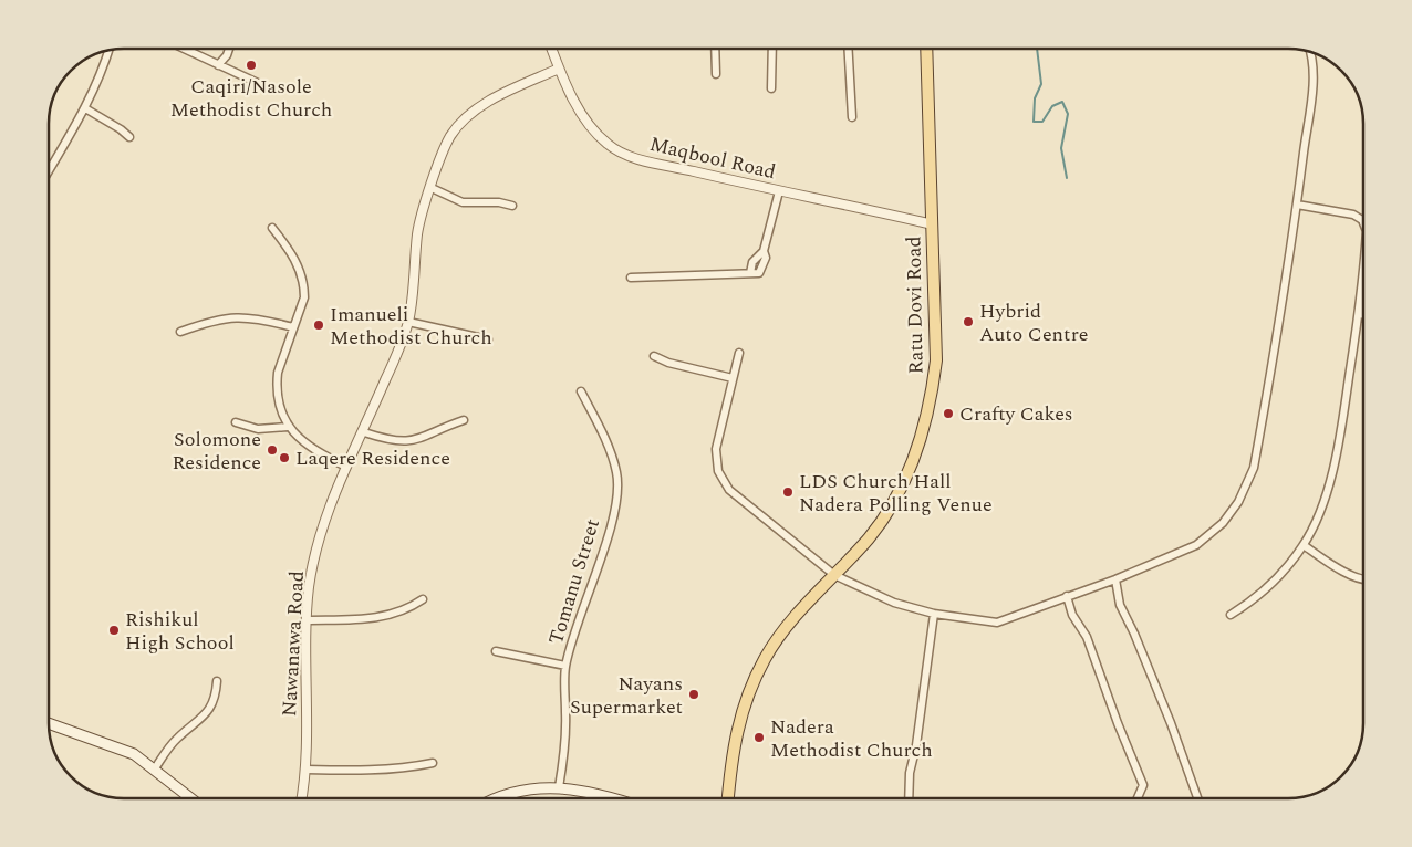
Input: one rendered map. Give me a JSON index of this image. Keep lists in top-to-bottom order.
{
  "streets": {
    "main road": ["Ratu Dovi Road"],
    "street": ["Maqbool Road", "Tomanu Street", "Nawanawa Road"]
  },
  "crossings": [
    ["Maqbool Road", "Ratu Dovi Road"],
    ["Maqbool Road", "Nawanawa Road"]
  ],
  "places": [
    "Caqiri/Nasole Methodist Church",
    "Hybrid Auto Centre",
    "Imanueli Methodist Church",
    "Crafty Cakes",
    "Solomone Residence",
    "Laqere Residence",
    "LDS Church Hall Nadera Polling Venue",
    "Rishikul High School",
    "Nayans Supermarket",
    "Nadera Methodist Church"
  ]
}
